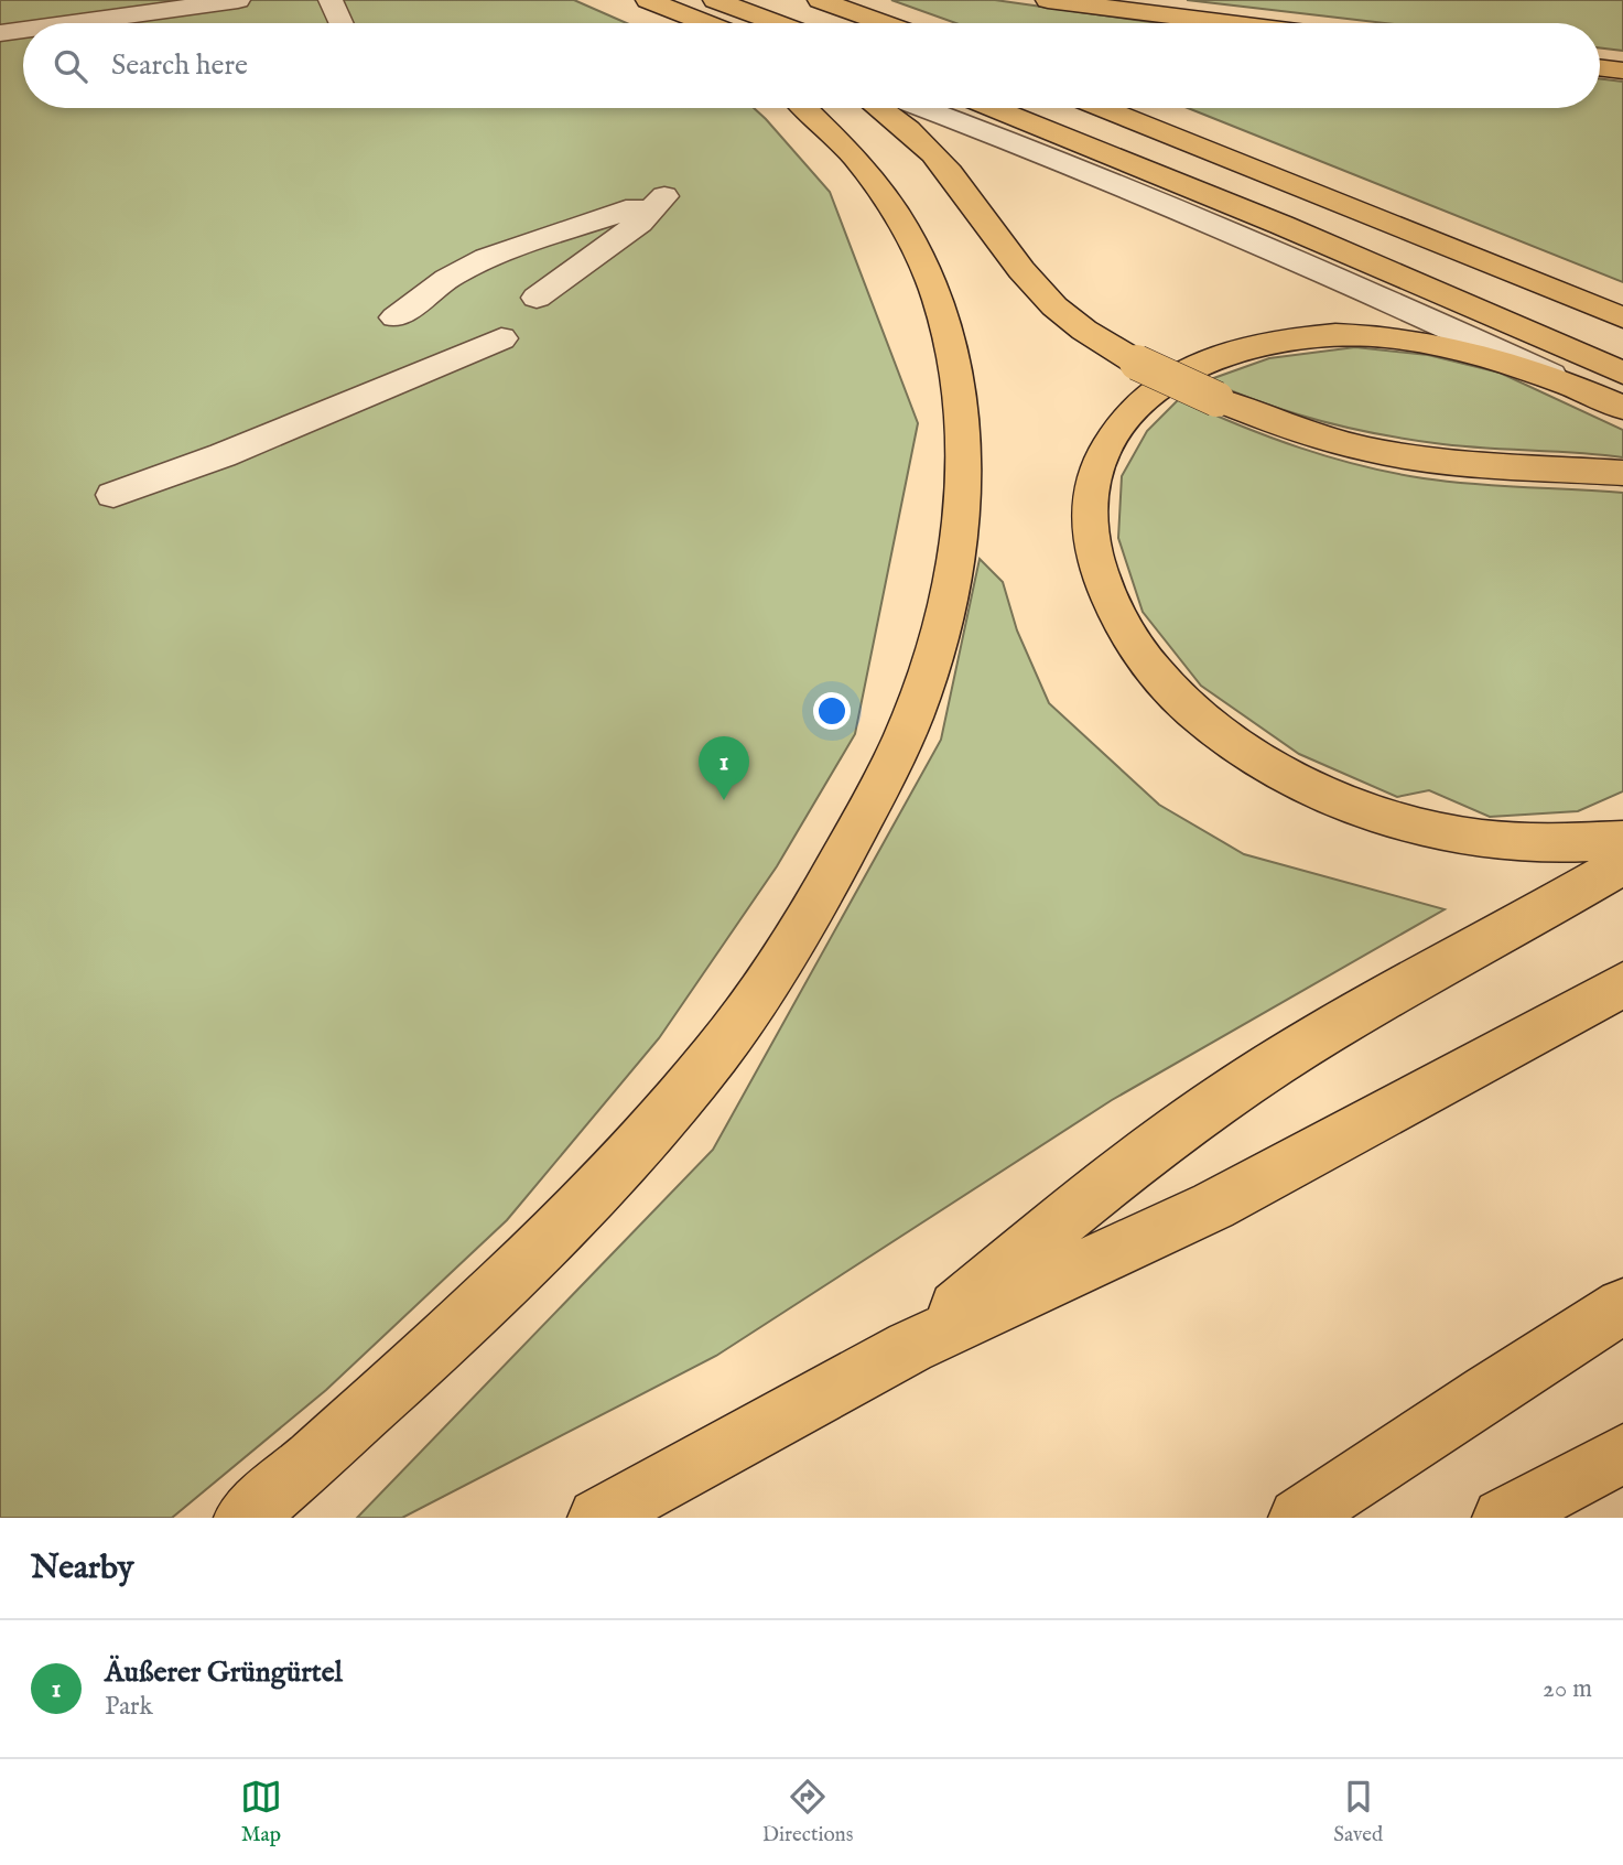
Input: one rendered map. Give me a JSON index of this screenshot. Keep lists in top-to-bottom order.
{
  "page": {
    "search": "Search here",
    "pins": "1",
    "heading": "Nearby",
    "list": [
      {
        "mark": "1",
        "name": "Äußerer Grüngürtel",
        "note": "Park",
        "value": "20 m"
      }
    ],
    "nav": ["Map", "Directions", "Saved"]
  }
}
